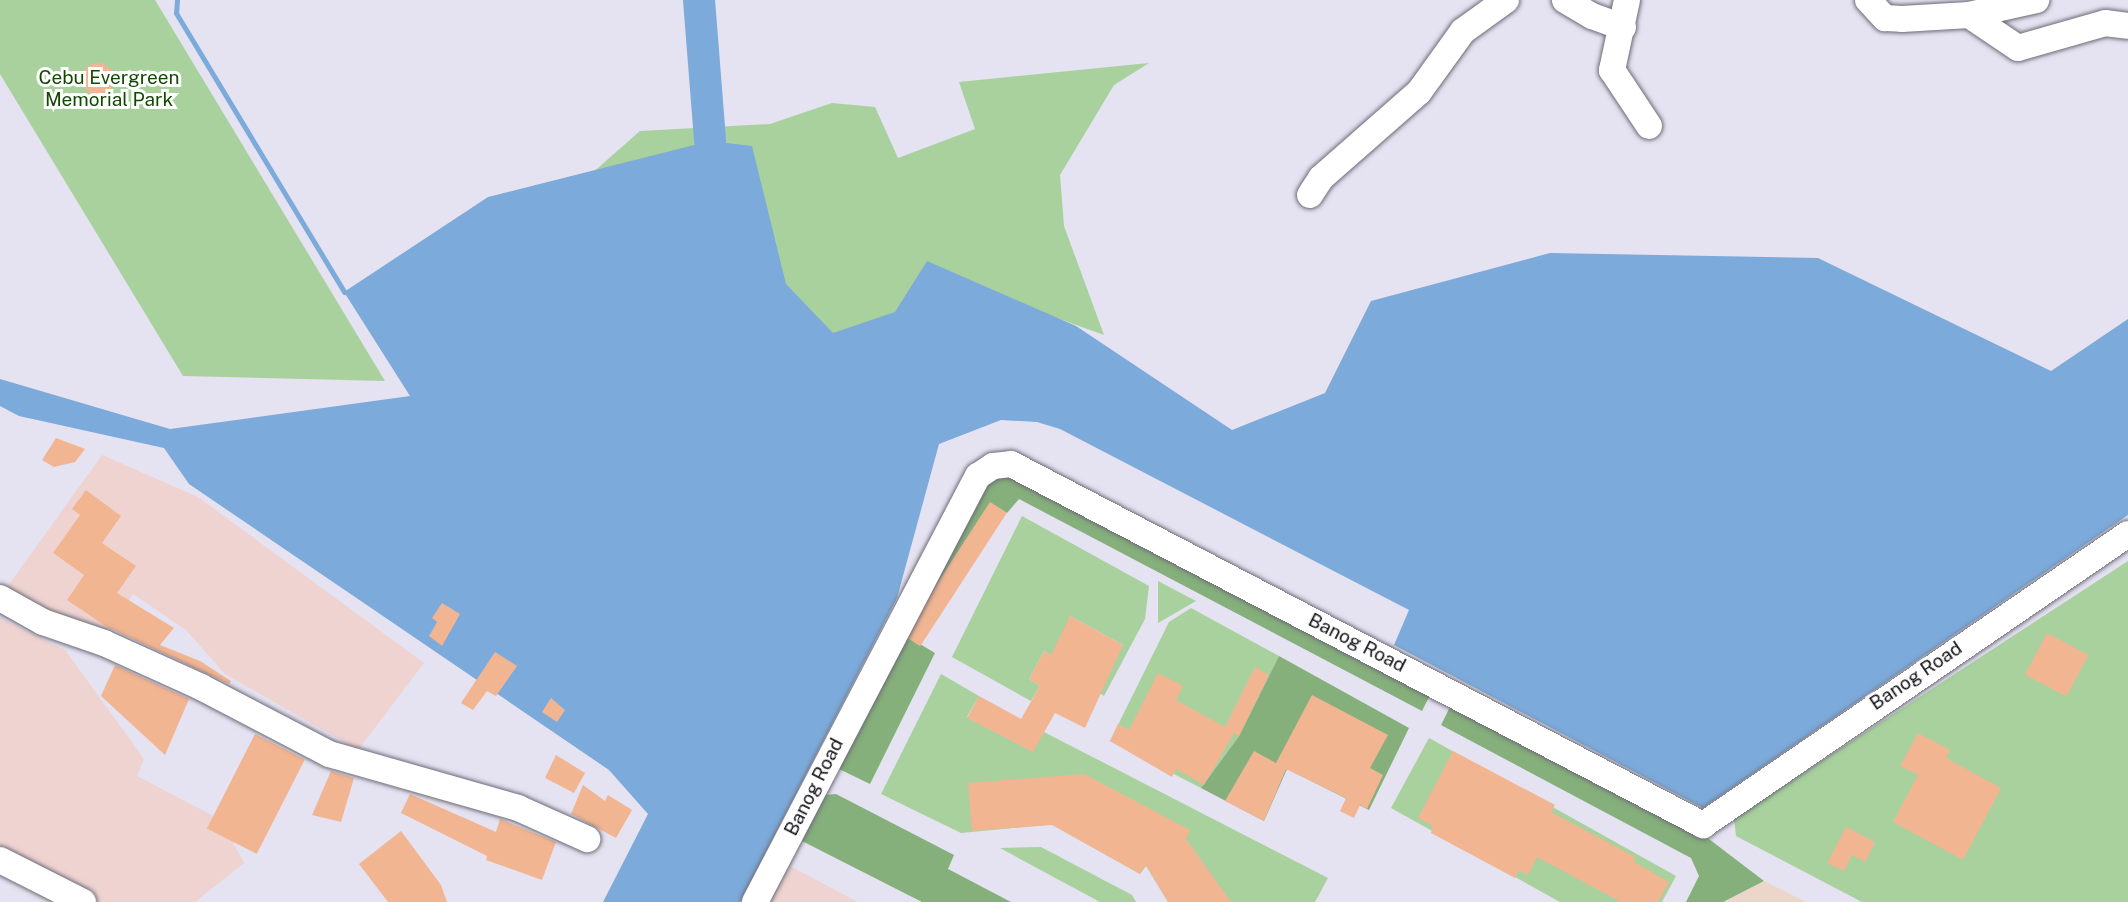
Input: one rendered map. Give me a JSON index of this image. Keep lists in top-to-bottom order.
{
  "streets": {
    "street": ["Banog Road"]
  },
  "parks": ["Cebu Evergreen Memorial Park"]
}
